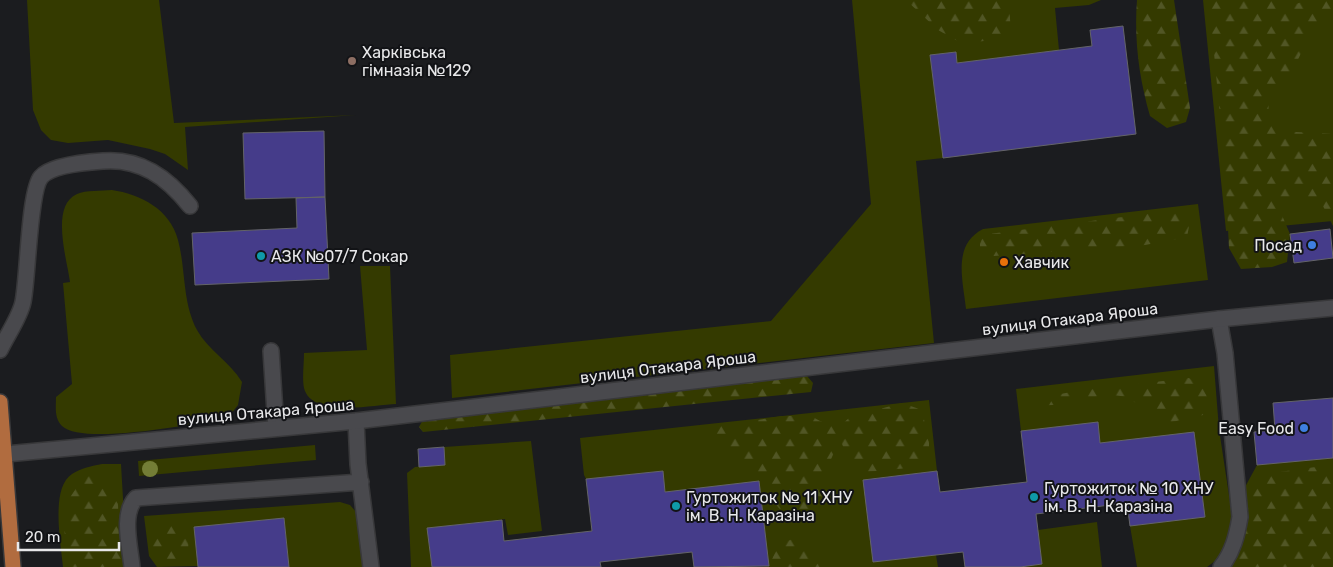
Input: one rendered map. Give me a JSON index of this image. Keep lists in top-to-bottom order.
{
  "streets": {
    "street": ["вулиця Отакара Яроша"]
  },
  "places": [
    "Харківська гімназія №129",
    "Посад",
    "АЗК №07/7 Сокар",
    "Хавчик",
    "Easy Food",
    "Гуртожиток № 10 ХНУ ім. В. Н. Каразіна",
    "Гуртожиток № 11 ХНУ ім. В. Н. Каразіна"
  ],
  "scale_bar": "20 m"
}
